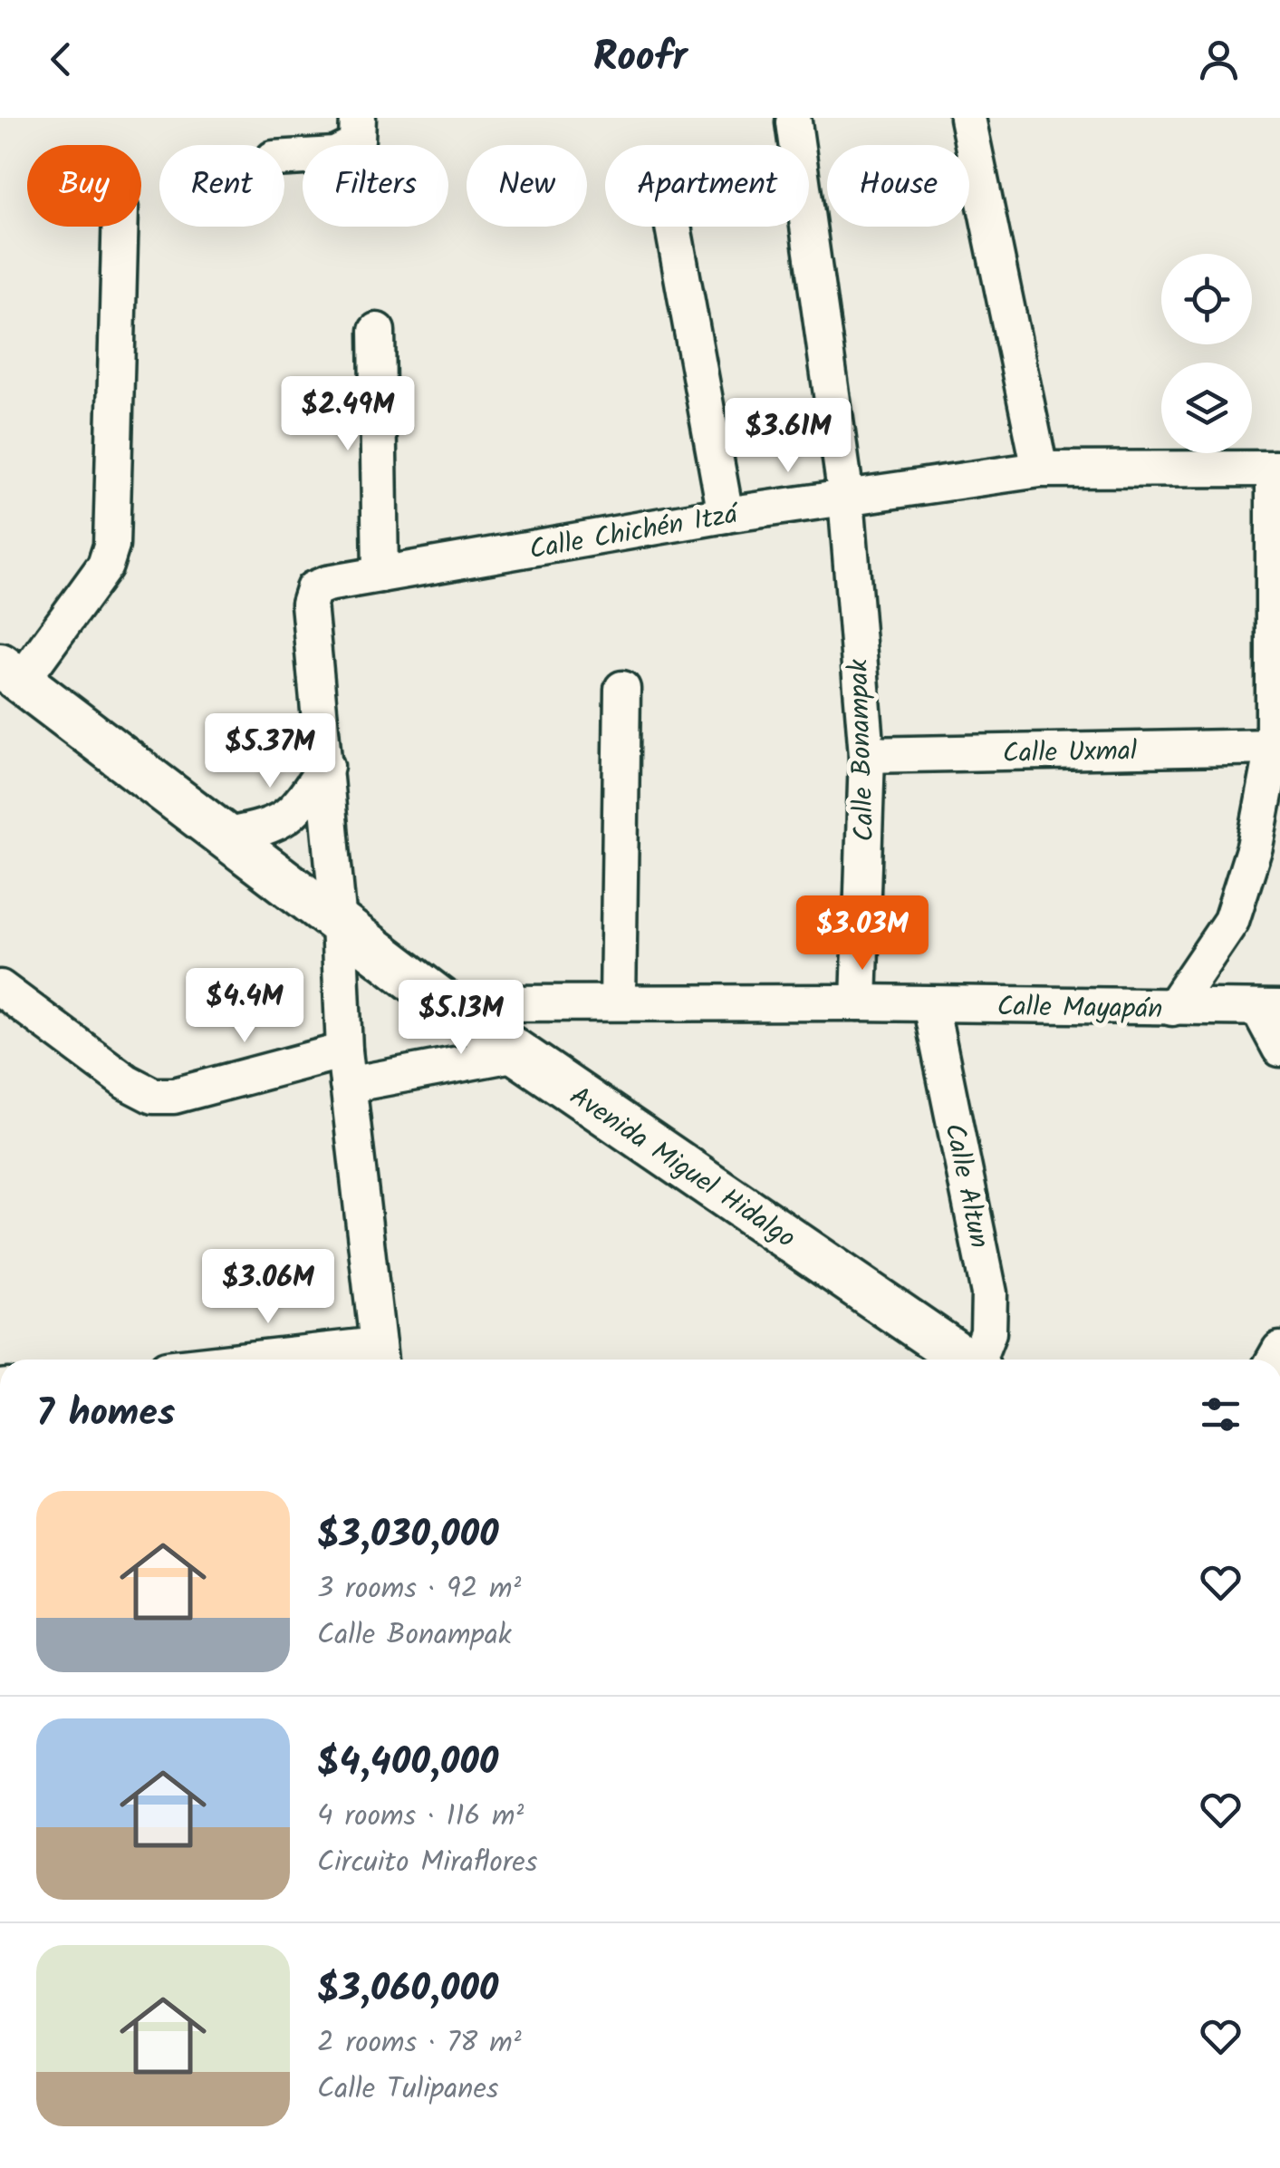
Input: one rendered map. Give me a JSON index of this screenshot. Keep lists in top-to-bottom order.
{
  "streets": {
    "main road": ["Avenida Miguel Hidalgo"],
    "street": [
      "Calle Chichén Itzá",
      "Calle Bonampak",
      "Calle Uxmal",
      "Calle Mayapán",
      "Calle Altun"
    ]
  },
  "crossings": [
    ["Calle Chichén Itzá", "Calle Bonampak"],
    ["Calle Bonampak", "Calle Uxmal"],
    ["Calle Bonampak", "Calle Mayapán"],
    ["Calle Mayapán", "Avenida Miguel Hidalgo"],
    ["Calle Mayapán", "Calle Altun"]
  ],
  "page": {
    "header": "Roofr",
    "chip": [
      "Buy",
      "Rent",
      "Filters",
      "New",
      "Apartment",
      "House"
    ],
    "price": [
      "$2.49M",
      "$3.61M",
      "$5.37M",
      "$3.03M",
      "$4.4M",
      "$5.13M",
      "$3.06M"
    ],
    "heading": "7 homes",
    "list": [
      {
        "name": "$3,030,000",
        "note": "3 rooms · 92 m² · Calle Bonampak"
      },
      {
        "name": "$4,400,000",
        "note": "4 rooms · 116 m² · Circuito Miraflores"
      },
      {
        "name": "$3,060,000",
        "note": "2 rooms · 78 m² · Calle Tulipanes"
      }
    ]
  }
}
